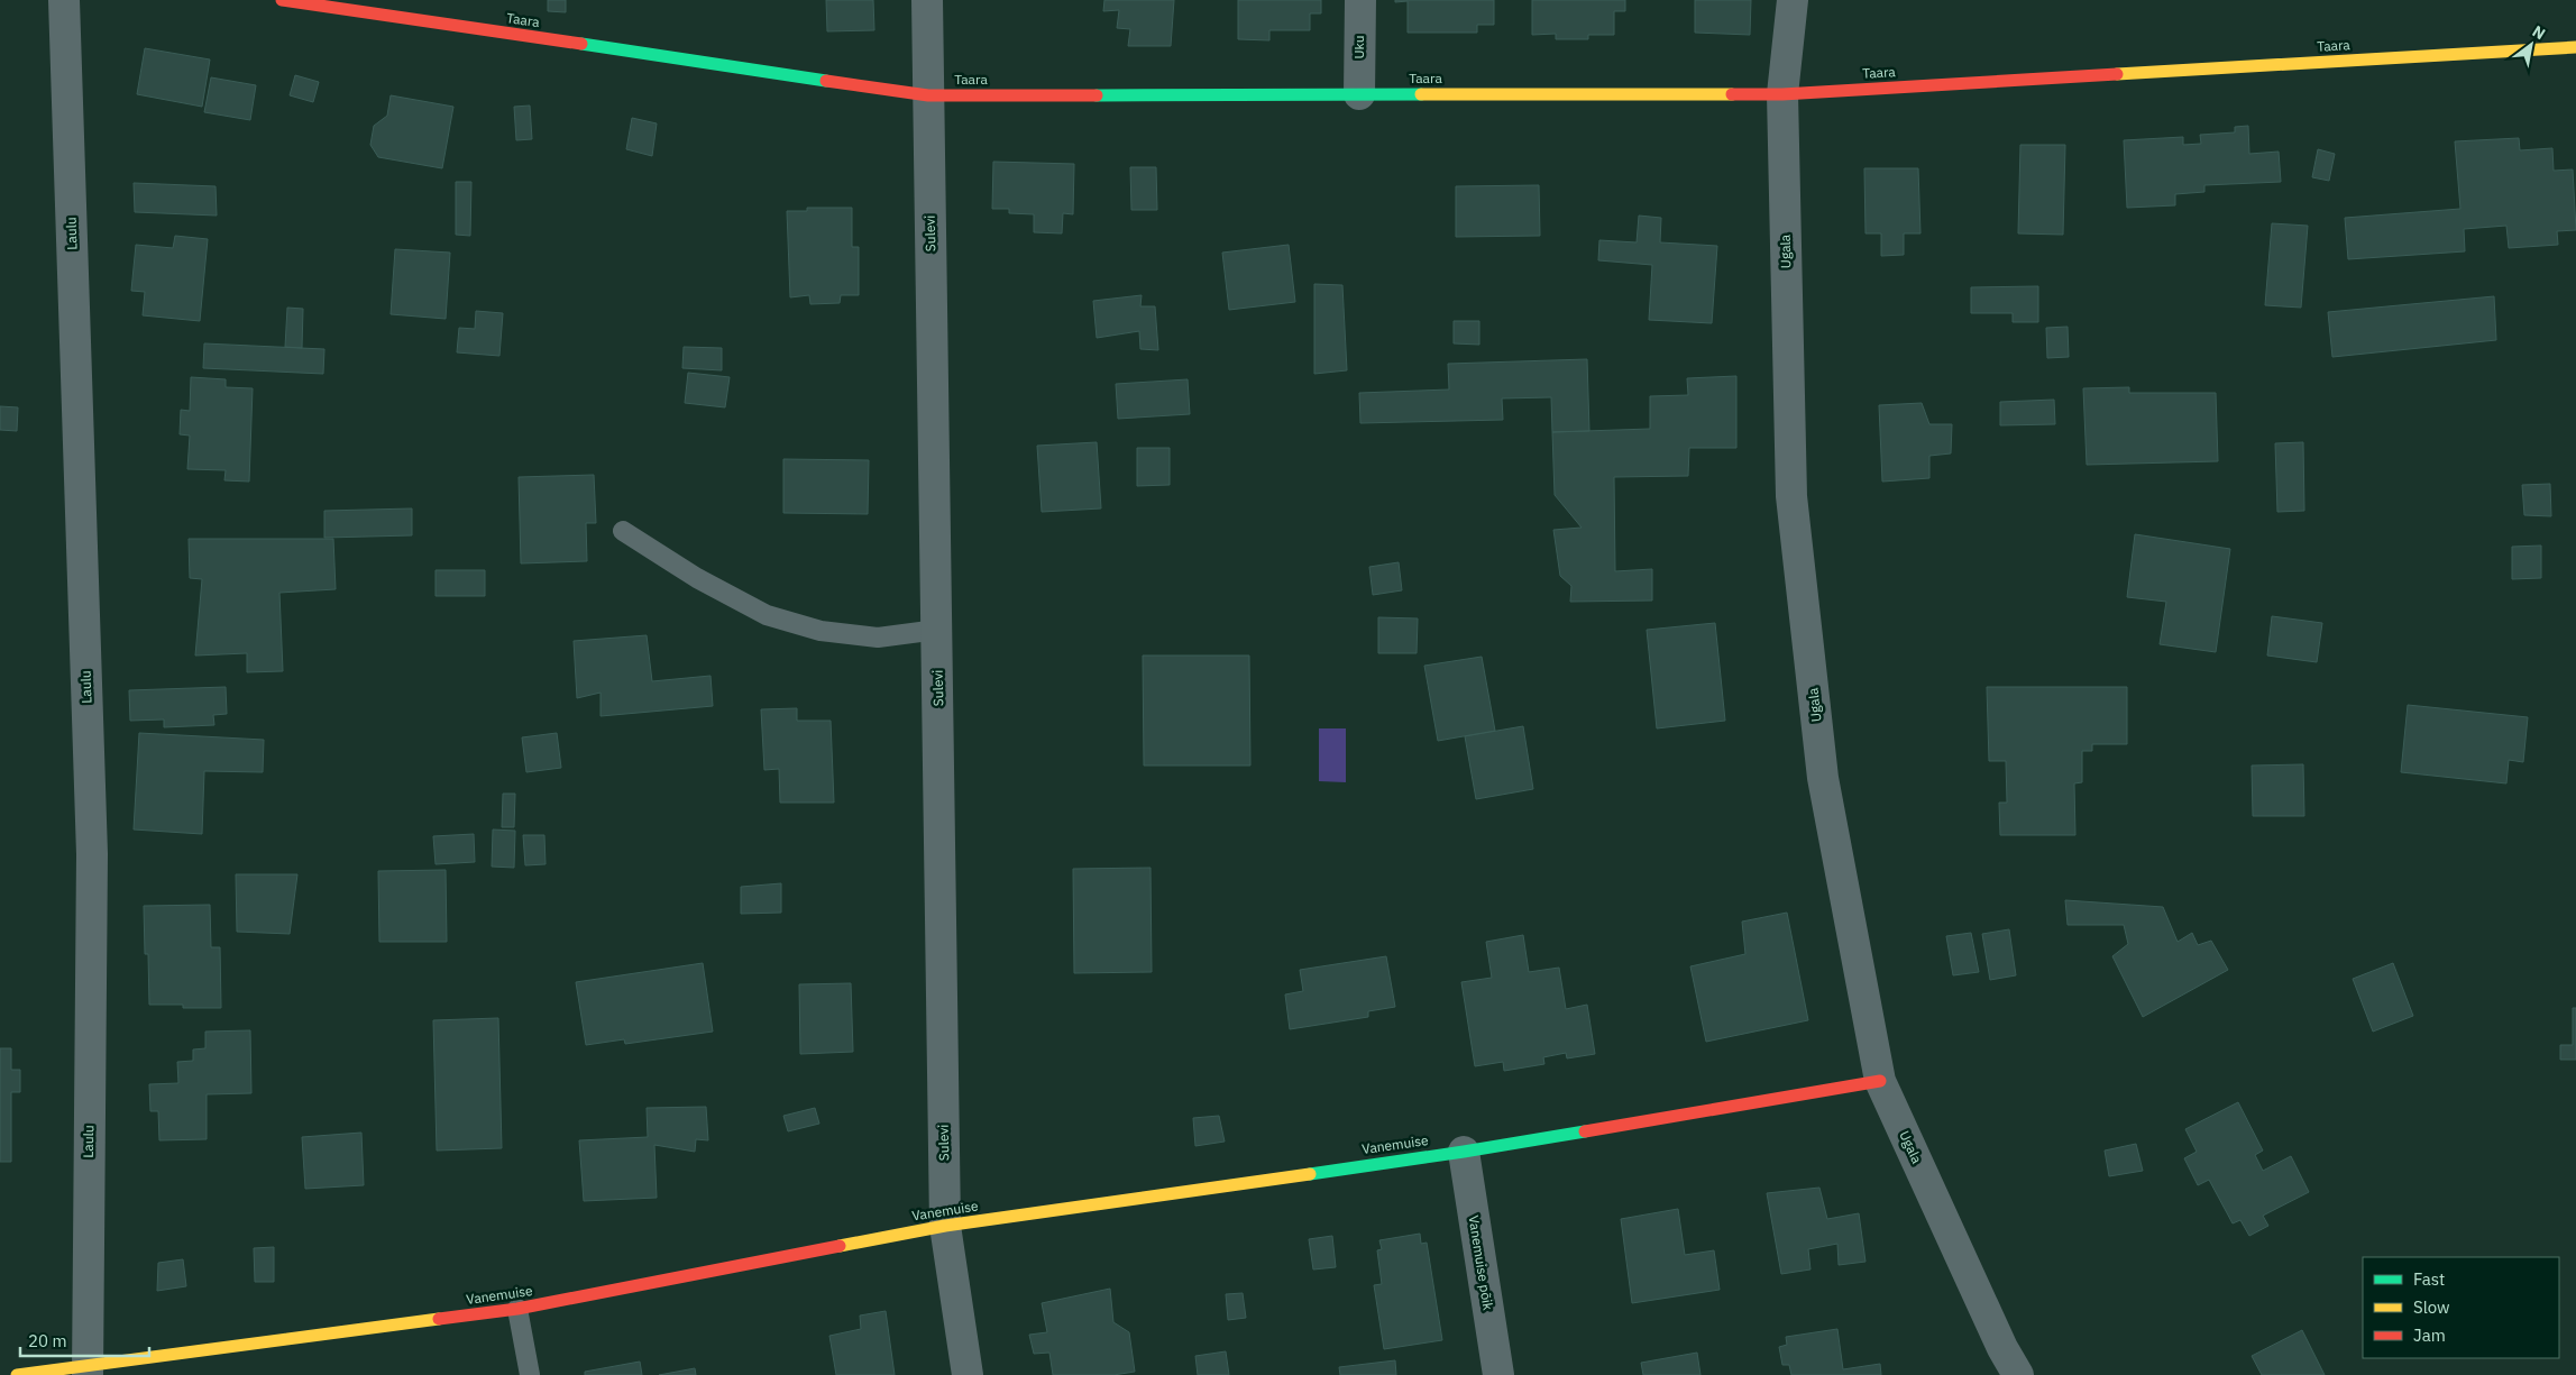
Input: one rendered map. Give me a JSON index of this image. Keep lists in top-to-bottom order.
{
  "streets": {
    "street": [
      "Taara",
      "Uku",
      "Laulu",
      "Sulevi",
      "Ugala",
      "Vanemuise",
      "Vanemuise põik"
    ]
  },
  "crossings": [
    ["Taara", "Uku"],
    ["Taara", "Sulevi"],
    ["Taara", "Ugala"],
    ["Laulu", "Vanemuise"],
    ["Sulevi", "Vanemuise"],
    ["Ugala", "Vanemuise"],
    ["Vanemuise", "Vanemuise põik"]
  ],
  "legend": ["Fast", "Slow", "Jam"],
  "scale_bar": "20 m",
  "north": "top right"
}
